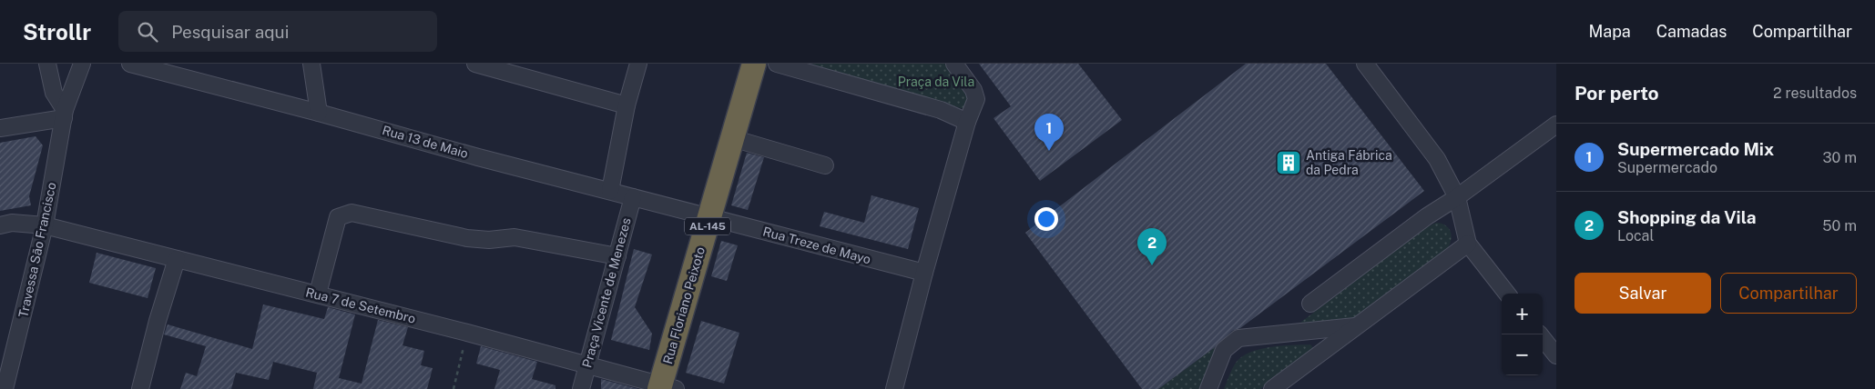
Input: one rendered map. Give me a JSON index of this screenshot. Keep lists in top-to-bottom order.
{
  "streets": {
    "highway": ["AL-145", "Rua Floriano Peixoto"],
    "street": [
      "Rua 13 de Maio",
      "Rua Treze de Mayo",
      "Travessa São Francisco",
      "Praça Vicente de Menezes",
      "Rua 7 de Setembro"
    ]
  },
  "crossings": [
    ["Rua 13 de Maio", "Rua Treze de Mayo"],
    ["Rua 13 de Maio", "Praça Vicente de Menezes"],
    ["Rua 13 de Maio", "Rua Floriano Peixoto"],
    ["Rua Treze de Mayo", "Rua Floriano Peixoto"],
    ["Travessa São Francisco", "Rua 7 de Setembro"],
    ["Praça Vicente de Menezes", "Rua 7 de Setembro"],
    ["Rua 7 de Setembro", "Rua Floriano Peixoto"]
  ],
  "parks": ["Praça da Vila"],
  "places": {
    "building": ["Antiga Fábrica da Pedra"]
  },
  "page": {
    "header": "Strollr",
    "search": "Pesquisar aqui",
    "nav": ["Mapa", "Camadas", "Compartilhar"],
    "heading": ["Por perto", "2 resultados"],
    "pins": ["1", "2"],
    "list": [
      {
        "mark": "1",
        "name": "Supermercado Mix",
        "note": "Supermercado",
        "value": "30 m"
      },
      {
        "mark": "2",
        "name": "Shopping da Vila",
        "note": "Local",
        "value": "50 m"
      }
    ],
    "buttons": ["Salvar", "Compartilhar"],
    "map_buttons": ["+", "−"]
  }
}
